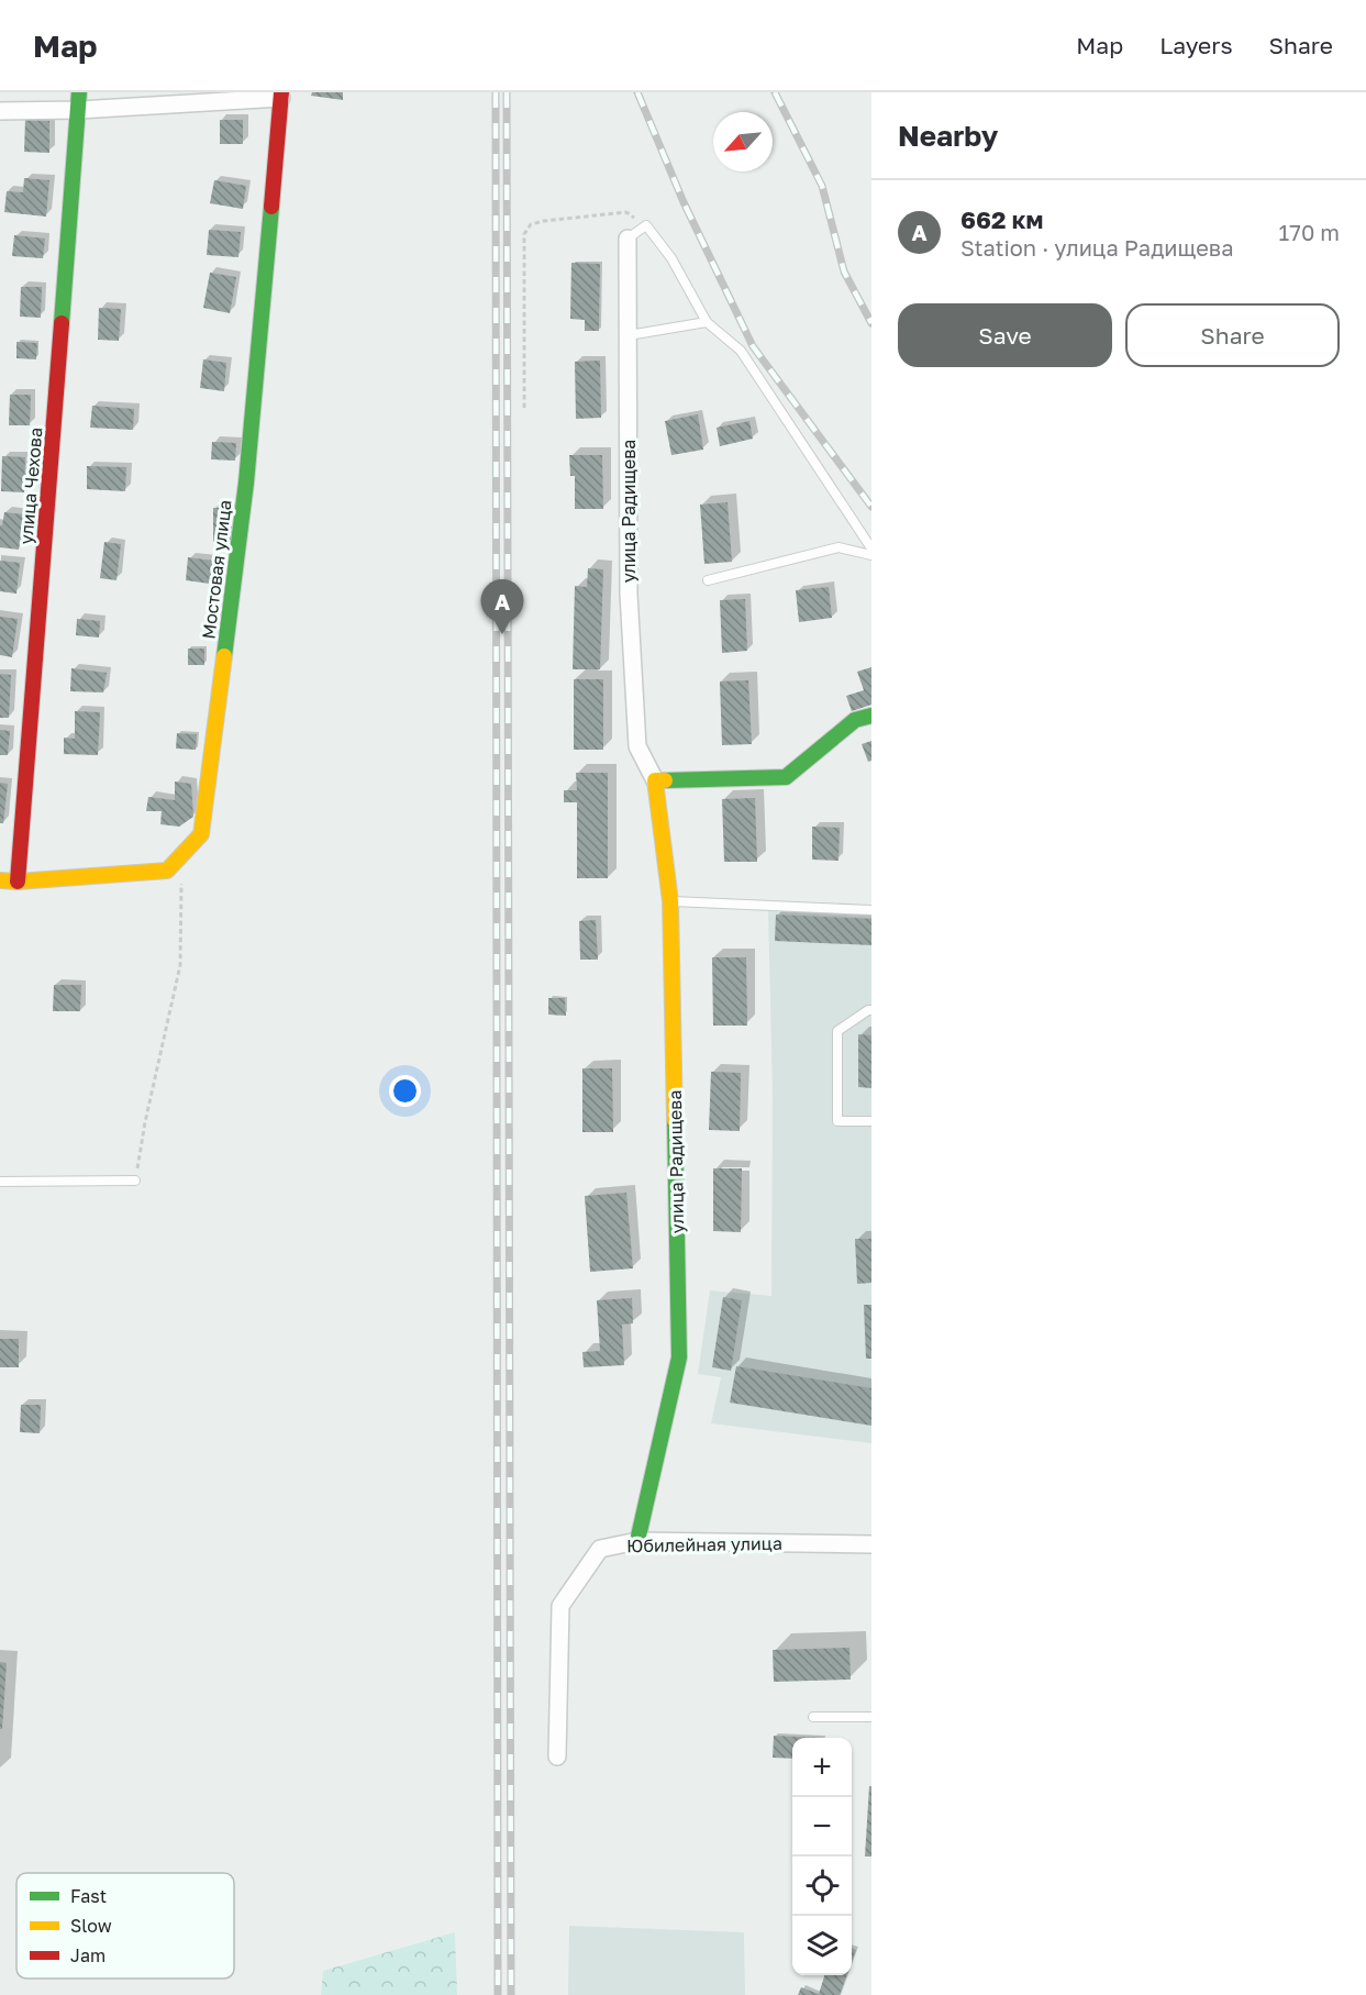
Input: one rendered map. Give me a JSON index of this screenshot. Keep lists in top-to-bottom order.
{
  "streets": {
    "street": [
      "улица Чехова",
      "улица Радищева",
      "Мостовая улица",
      "Юбилейная улица"
    ]
  },
  "crossings": [
    ["улица Чехова", "Мостовая улица"],
    ["улица Радищева", "Юбилейная улица"]
  ],
  "legend": ["Fast", "Slow", "Jam"],
  "north": "bottom left",
  "page": {
    "header": "Map",
    "nav": ["Map", "Layers", "Share"],
    "heading": "Nearby",
    "list": [
      {
        "mark": "A",
        "name": "662 км",
        "note": "Station · улица Радищева",
        "value": "170 m"
      }
    ],
    "buttons": ["Save", "Share"],
    "pins": "A",
    "map_buttons": ["+", "−"]
  }
}
